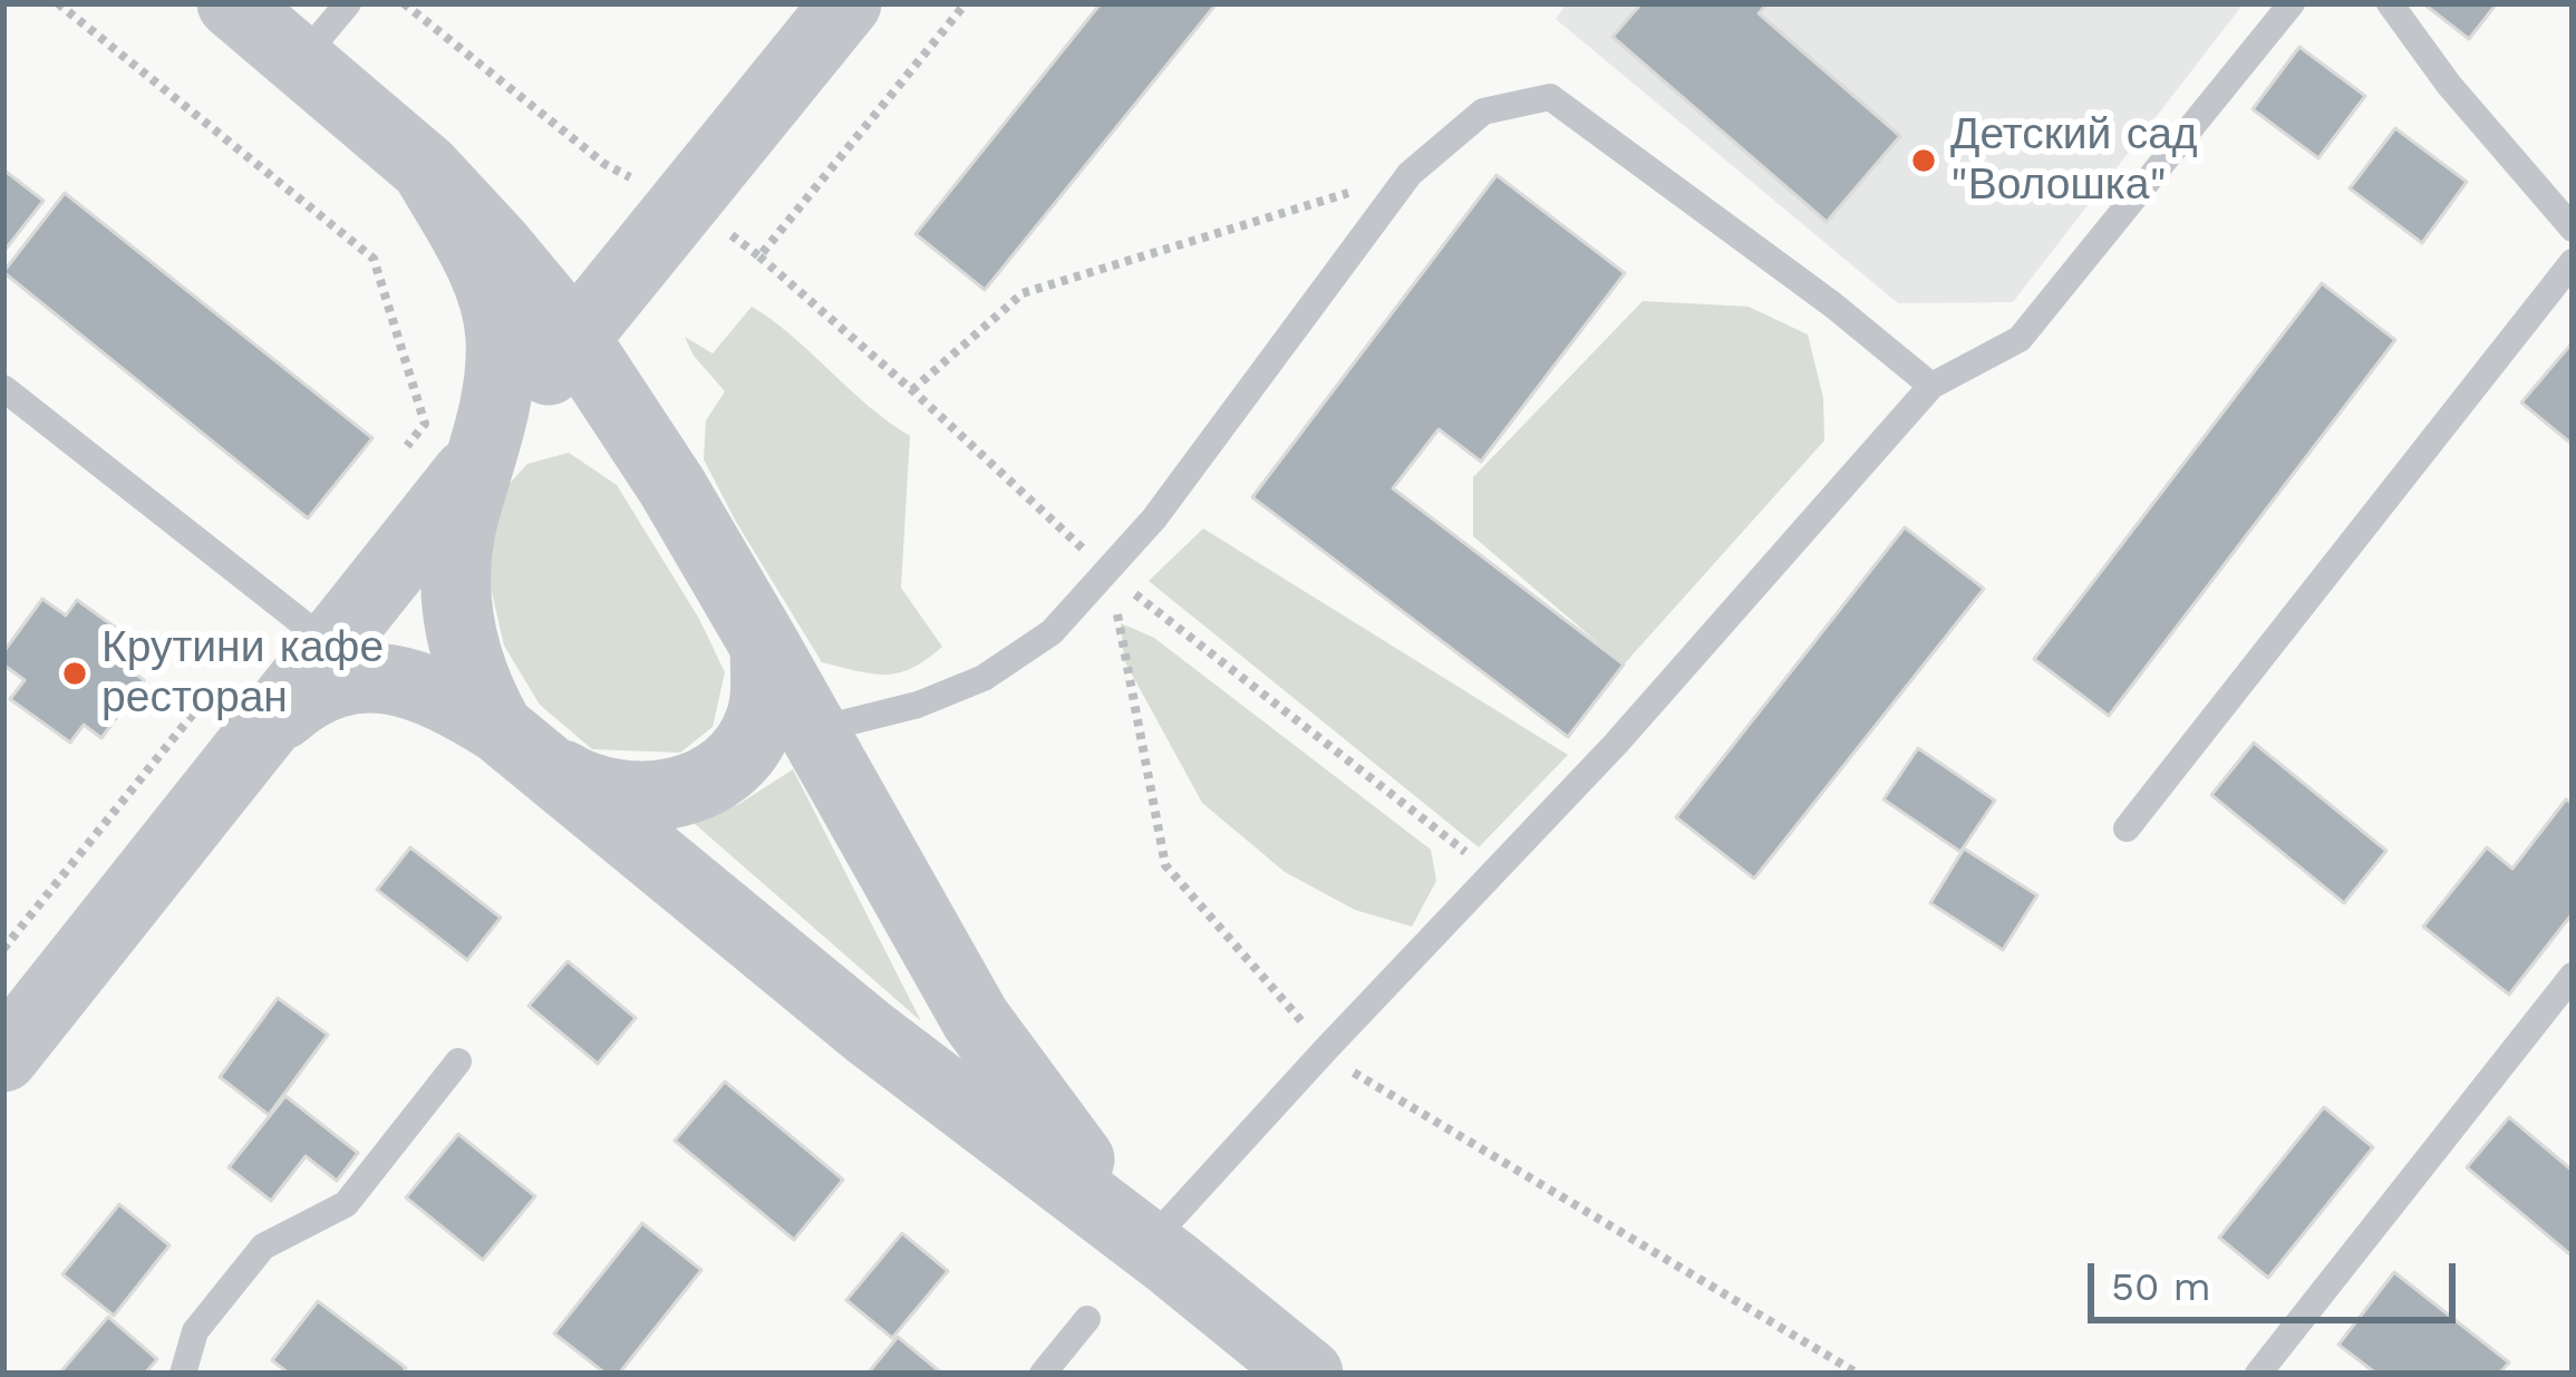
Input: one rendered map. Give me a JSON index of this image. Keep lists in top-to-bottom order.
{
  "places": ["Детский сад \"Волошка\"", "Крутини кафе ресторан"],
  "scale_bar": "50 m"
}
